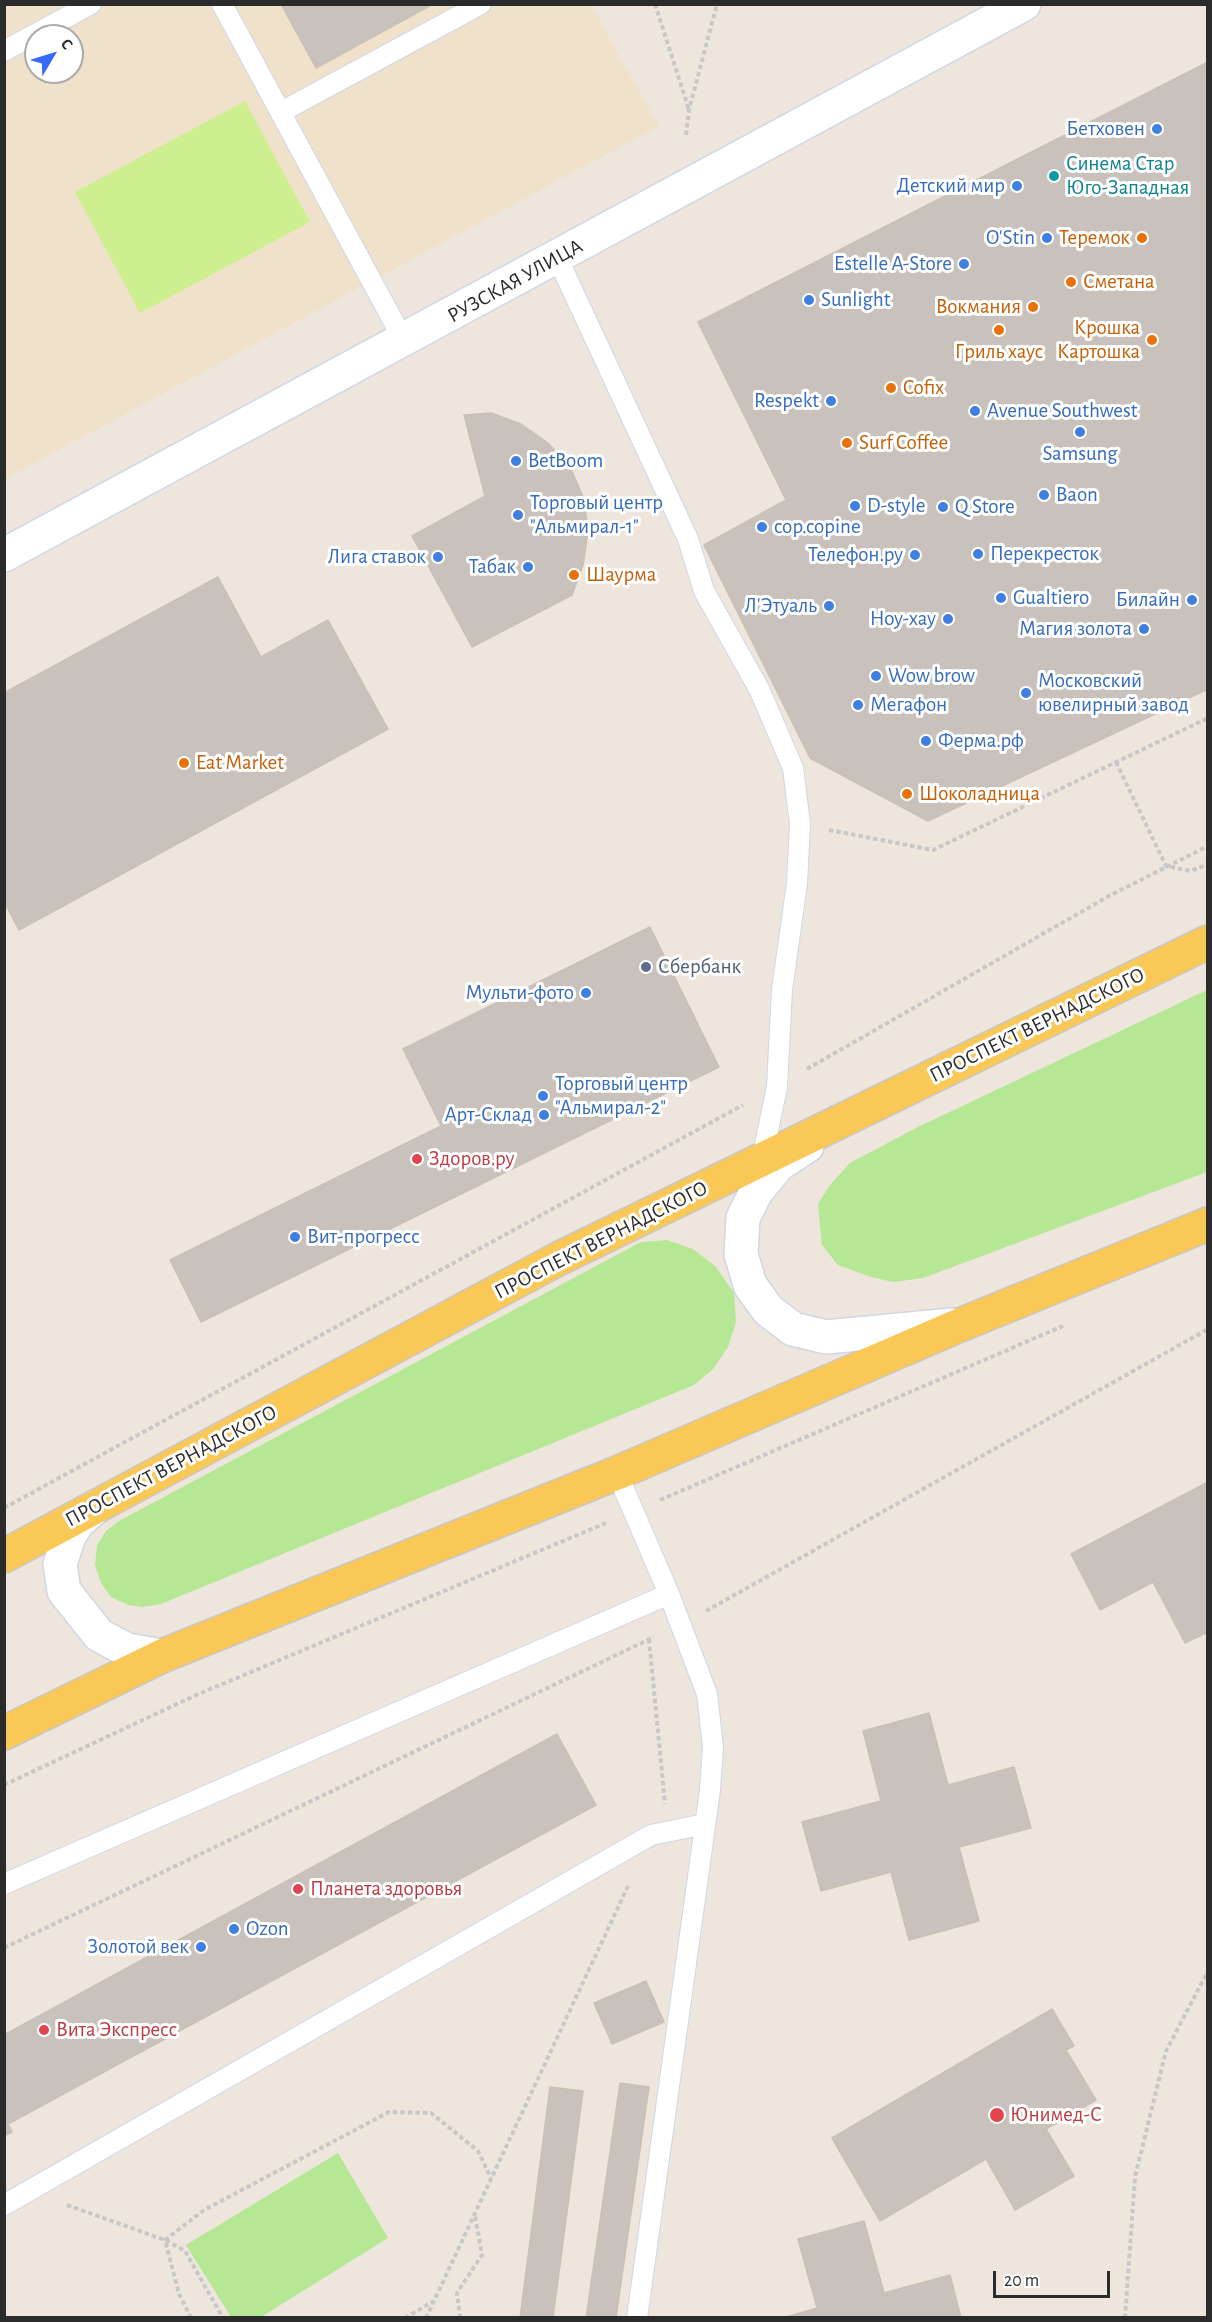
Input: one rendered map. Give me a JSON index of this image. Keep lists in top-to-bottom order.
{
  "streets": {
    "main road": ["ПРОСПЕКТ ВЕРНАДСКОГО"],
    "street": ["РУЗСКАЯ УЛИЦА"]
  },
  "places": [
    "Бетховен",
    "Синема Стар Юго-Западная",
    "Детский мир",
    "O'Stin",
    "Теремок",
    "Estelle A-Store",
    "Сметана",
    "Sunlight",
    "Вокмания",
    "Гриль хаус",
    "Крошка Картошка",
    "Cofix",
    "Respekt",
    "Avenue Southwest",
    "Samsung",
    "Surf Coffee",
    "BetBoom",
    "Baon",
    "D-style",
    "Q Store",
    "Торговый центр \"Альмирал-1\"",
    "cop.copine",
    "Перекресток",
    "Телефон.ру",
    "Лига ставок",
    "Табак",
    "Шаурма",
    "Gualtiero",
    "Билайн",
    "Л'Этуаль",
    "Ноу-хау",
    "Магия золота",
    "Wow brow",
    "Московский ювелирный завод",
    "Мегафон",
    "Ферма.рф",
    "Eat Market",
    "Шоколадница",
    "Сбербанк",
    "Мульти-фото",
    "Торговый центр \"Альмирал-2\"",
    "Арт-Склад",
    "Здоров.ру",
    "Вит-прогресс",
    "Планета здоровья",
    "Ozon",
    "Золотой век",
    "Вита Экспресс",
    "Юнимед-С"
  ],
  "scale_bar": "20 m",
  "north": "top right"
}
